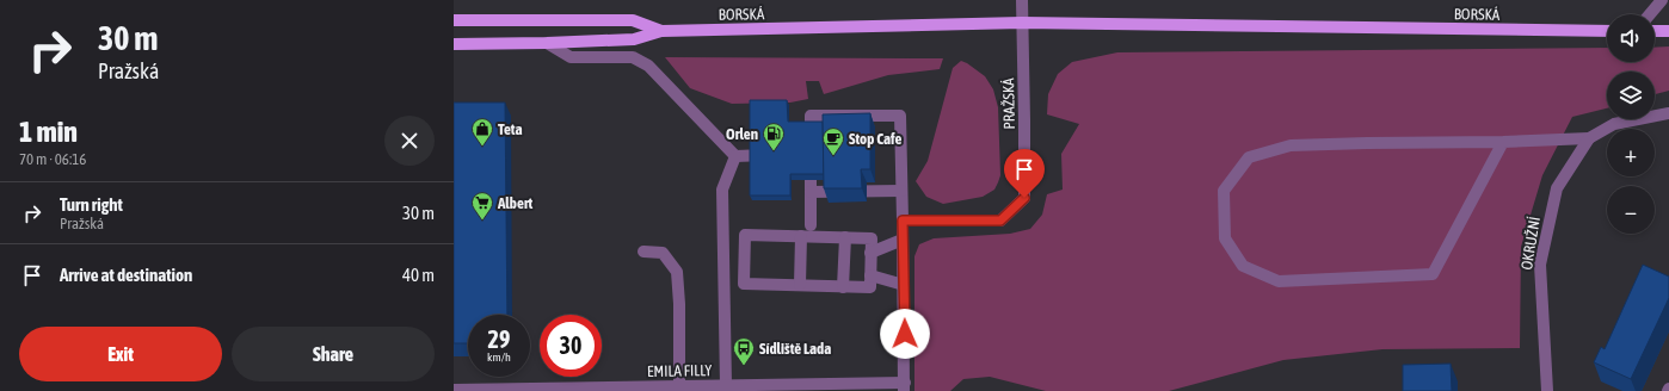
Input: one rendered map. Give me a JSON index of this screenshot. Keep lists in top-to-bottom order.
{
  "streets": {
    "main road": ["BORSKÁ"],
    "street": ["PRAŽSKÁ", "OKRUŽNÍ", "EMILA FILLY"]
  },
  "crossings": [
    ["BORSKÁ", "PRAŽSKÁ"]
  ],
  "places": {
    "shop": ["Teta"],
    "fuel station": ["Orlen"],
    "cafe": ["Stop Cafe"],
    "supermarket": ["Albert"],
    "bus stop": ["Sídliště Lada"]
  },
  "page": {
    "turn": ["30 m", "Pražská"],
    "map_buttons": ["+", "−"],
    "heading": ["1 min", "70 m · 06:16"],
    "list": [
      {
        "name": "Turn right",
        "note": "Pražská",
        "value": "30 m"
      },
      {
        "name": "Arrive at destination",
        "value": "40 m"
      }
    ],
    "speed": "29 km/h",
    "limit": "30",
    "buttons": ["Exit", "Share"]
  }
}
